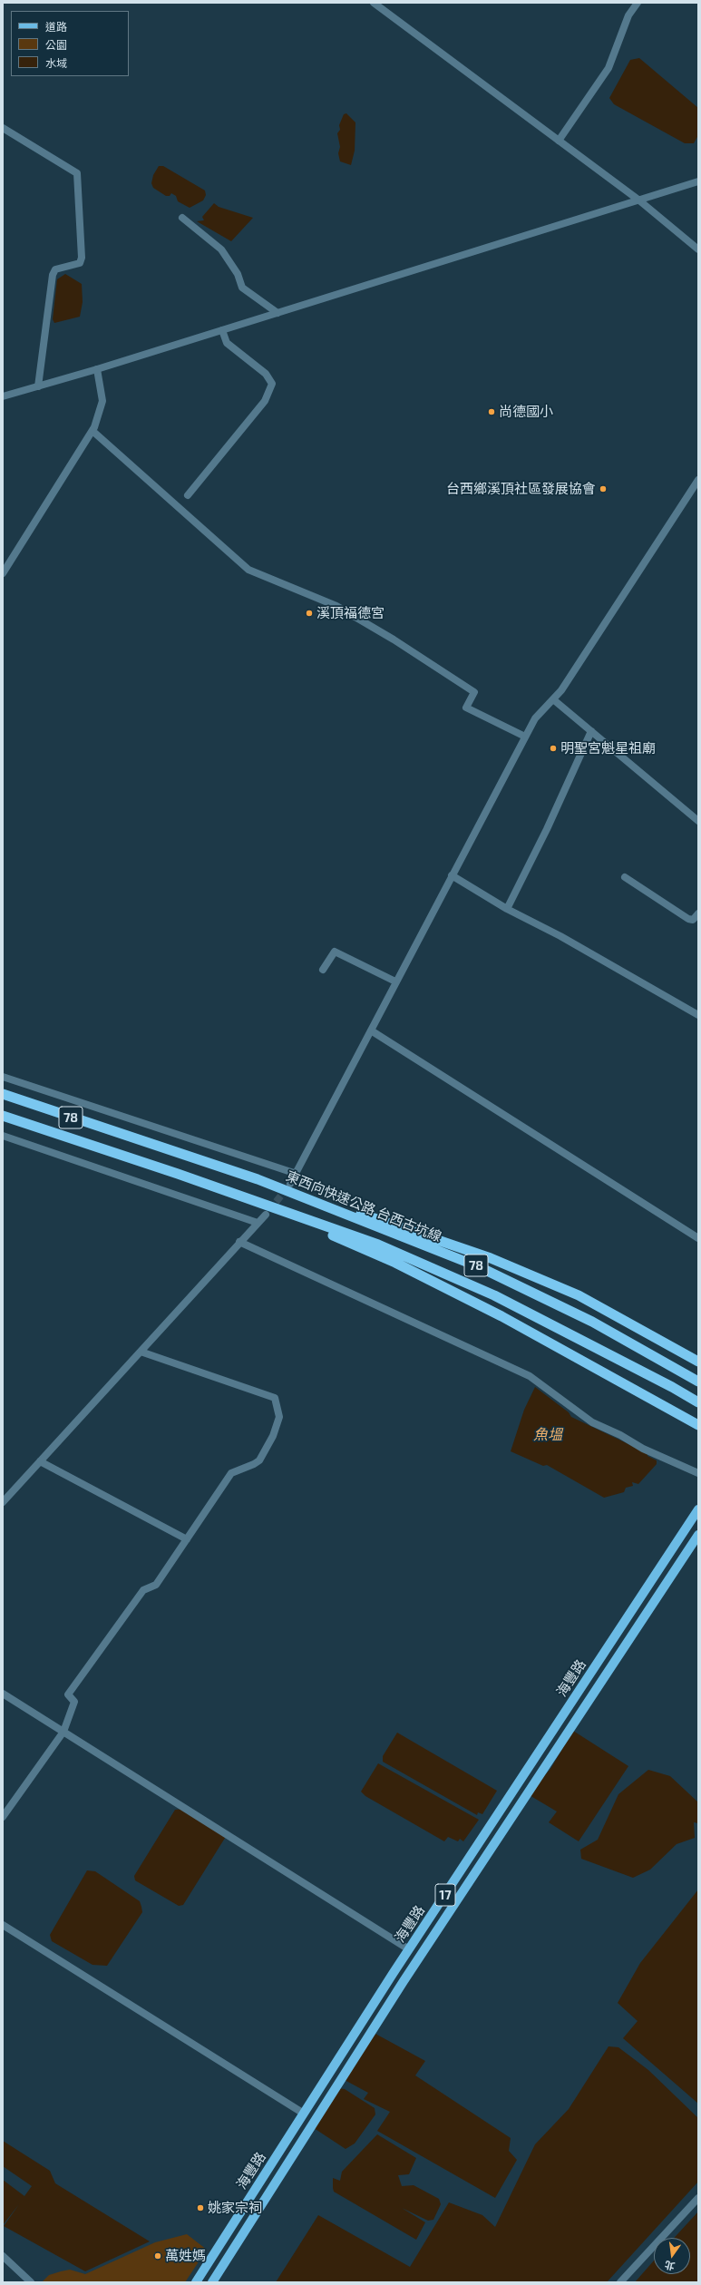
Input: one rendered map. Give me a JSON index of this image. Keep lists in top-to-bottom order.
{
  "streets": {
    "highway": ["78", "東西向快速公路 台西古坑線"],
    "main road": ["海豐路", "17"]
  },
  "water": ["魚塭"],
  "places": [
    "尚德國小",
    "台西鄉溪頂社區發展協會",
    "溪頂福德宮",
    "明聖宮魁星祖廟",
    "姚家宗祠",
    "萬姓媽"
  ],
  "legend": ["道路", "公園", "水域"],
  "north": "bottom"
}
